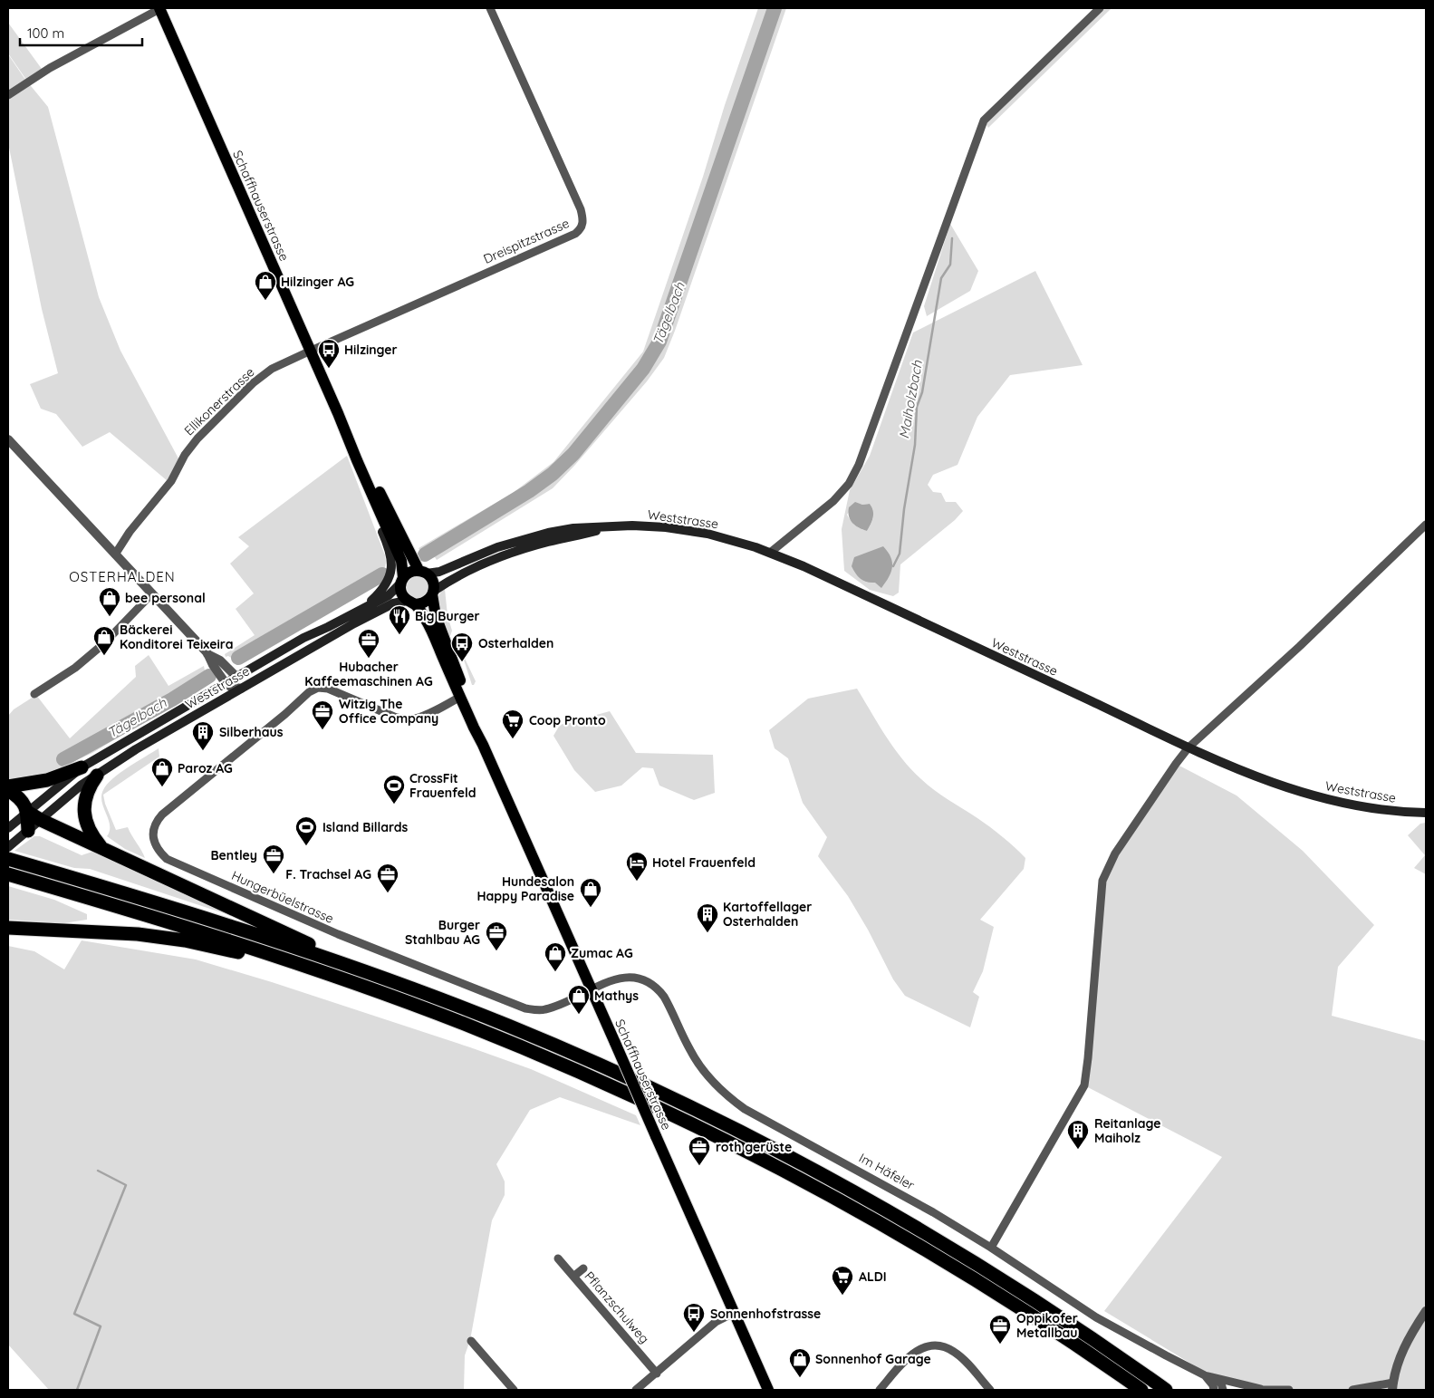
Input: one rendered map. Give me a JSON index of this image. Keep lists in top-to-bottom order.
{
  "streets": {
    "main road": ["Schaffhauserstrasse", "Weststrasse"],
    "street": [
      "Dreispitzstrasse",
      "Ellikonerstrasse",
      "Hungerbüelstrasse",
      "Im Häfeler",
      "Pflanzschulweg"
    ]
  },
  "crossings": [
    ["Schaffhauserstrasse", "Dreispitzstrasse"],
    ["Schaffhauserstrasse", "Ellikonerstrasse"],
    ["Schaffhauserstrasse", "Weststrasse"],
    ["Schaffhauserstrasse", "Hungerbüelstrasse"],
    ["Schaffhauserstrasse", "Im Häfeler"],
    ["Dreispitzstrasse", "Ellikonerstrasse"],
    ["Hungerbüelstrasse", "Im Häfeler"]
  ],
  "districts": ["OSTERHALDEN"],
  "water": ["Tägelbach", "Maiholzbach"],
  "places": {
    "shop": [
      "Hilzinger AG",
      "bee personal",
      "Bäckerei Konditorei Teixeira",
      "Paroz AG",
      "Hundesalon Happy Paradise",
      "Zumac AG",
      "Mathys",
      "Sonnenhof Garage"
    ],
    "bus stop": ["Hilzinger", "Osterhalden", "Sonnenhofstrasse"],
    "restaurant": ["Big Burger"],
    "office": [
      "Hubacher Kaffeemaschinen AG",
      "Witzig The Office Company",
      "Bentley",
      "F. Trachsel AG",
      "Burger Stahlbau AG",
      "roth gerüste",
      "Oppikofer Metallbau"
    ],
    "supermarket": ["Coop Pronto", "ALDI"],
    "building": ["Silberhaus", "Kartoffellager Osterhalden", "Reitanlage Maiholz"],
    "sports": ["CrossFit Frauenfeld", "Island Billards"],
    "hotel": ["Hotel Frauenfeld"]
  },
  "scale_bar": "100 m"
}
